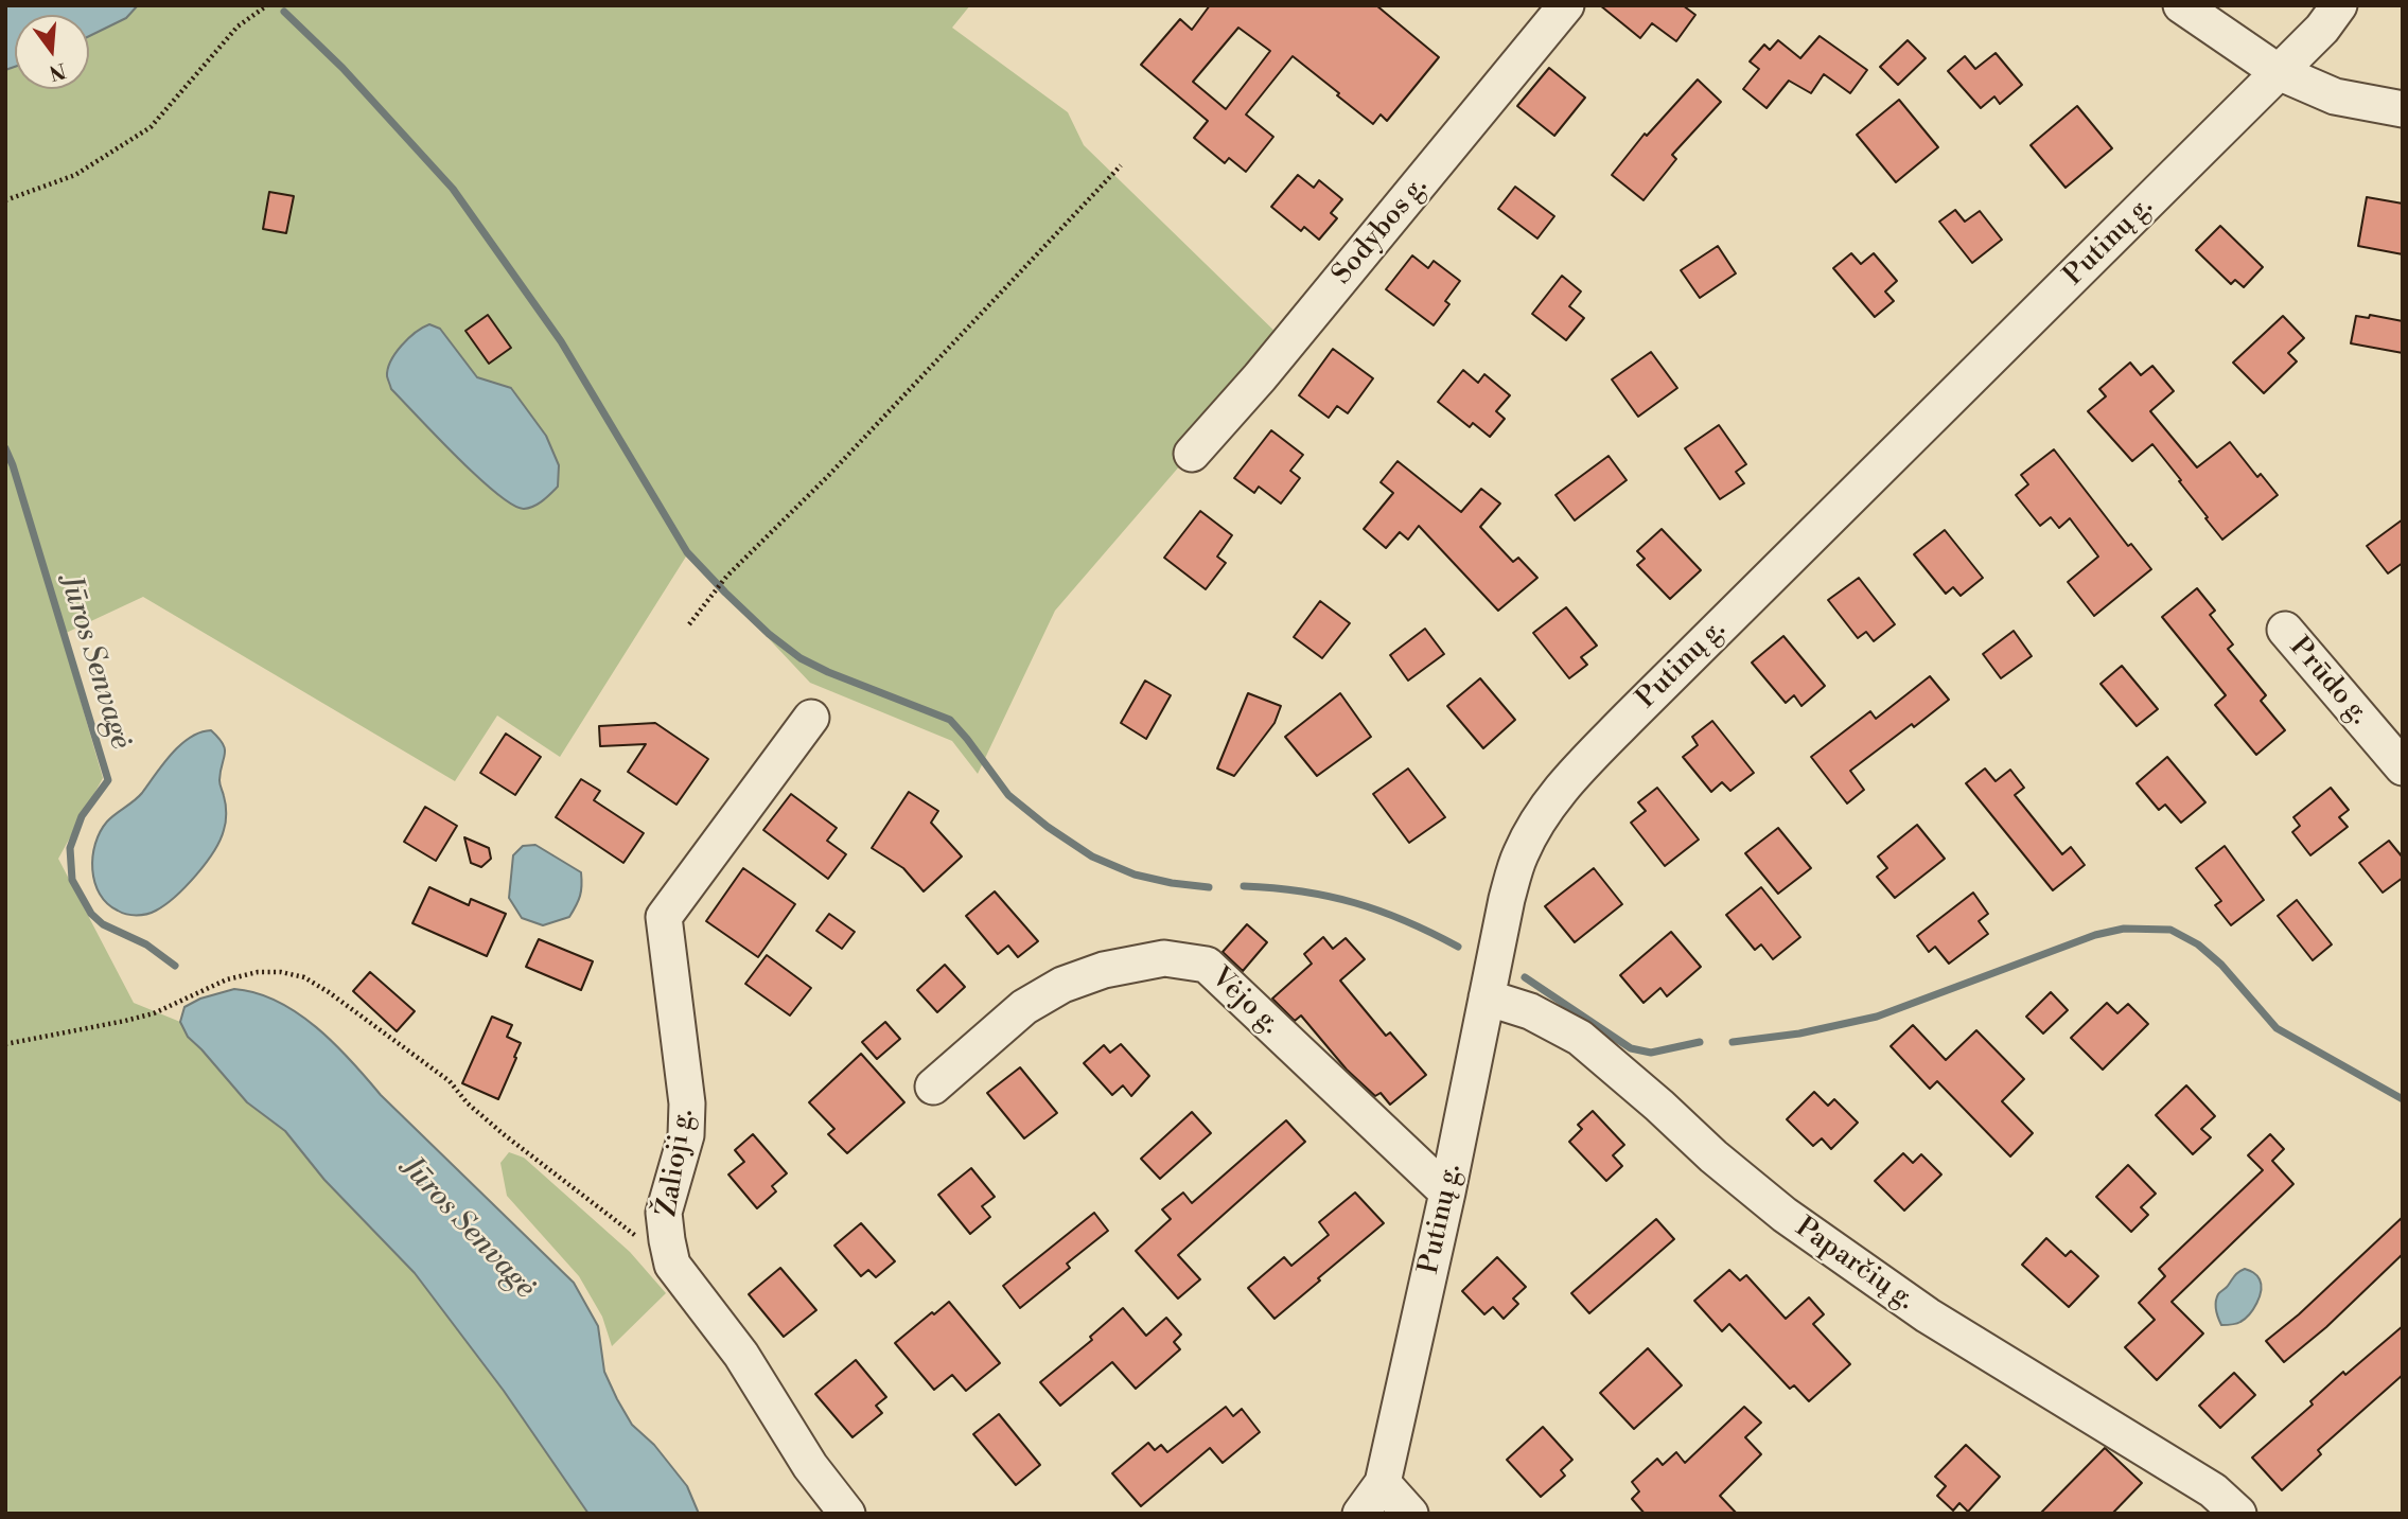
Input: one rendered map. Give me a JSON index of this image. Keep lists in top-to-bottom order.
{
  "streets": {
    "street": [
      "Sodybos g.",
      "Putinų g.",
      "Prūdo g.",
      "Vėjo g.",
      "Žalioji g.",
      "Paparčių g."
    ]
  },
  "crossings": [
    ["Putinų g.", "Vėjo g."],
    ["Putinų g.", "Paparčių g."]
  ],
  "water": ["Jūros Senvagė"],
  "north": "bottom"
}
